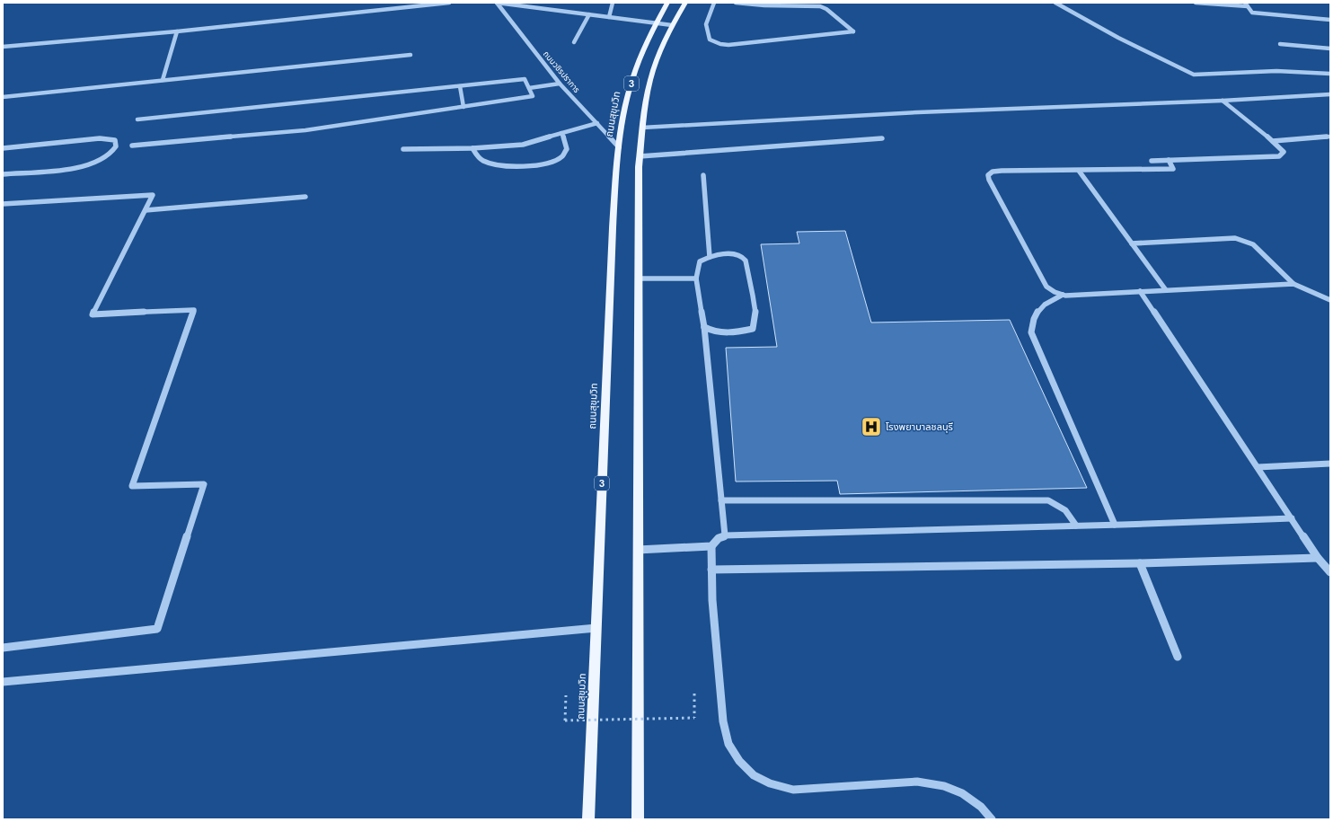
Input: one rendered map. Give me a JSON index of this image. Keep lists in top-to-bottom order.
{
  "streets": {
    "main road": ["3", "ถนนสุขุมวิท"],
    "street": ["ถนนวชิรปราการ"]
  },
  "crossings": [
    ["ถนนวชิรปราการ", "3"],
    ["ถนนวชิรปราการ", "ถนนสุขุมวิท"]
  ],
  "places": {
    "hospital": ["โรงพยาบาลชลบุรี"]
  }
}
